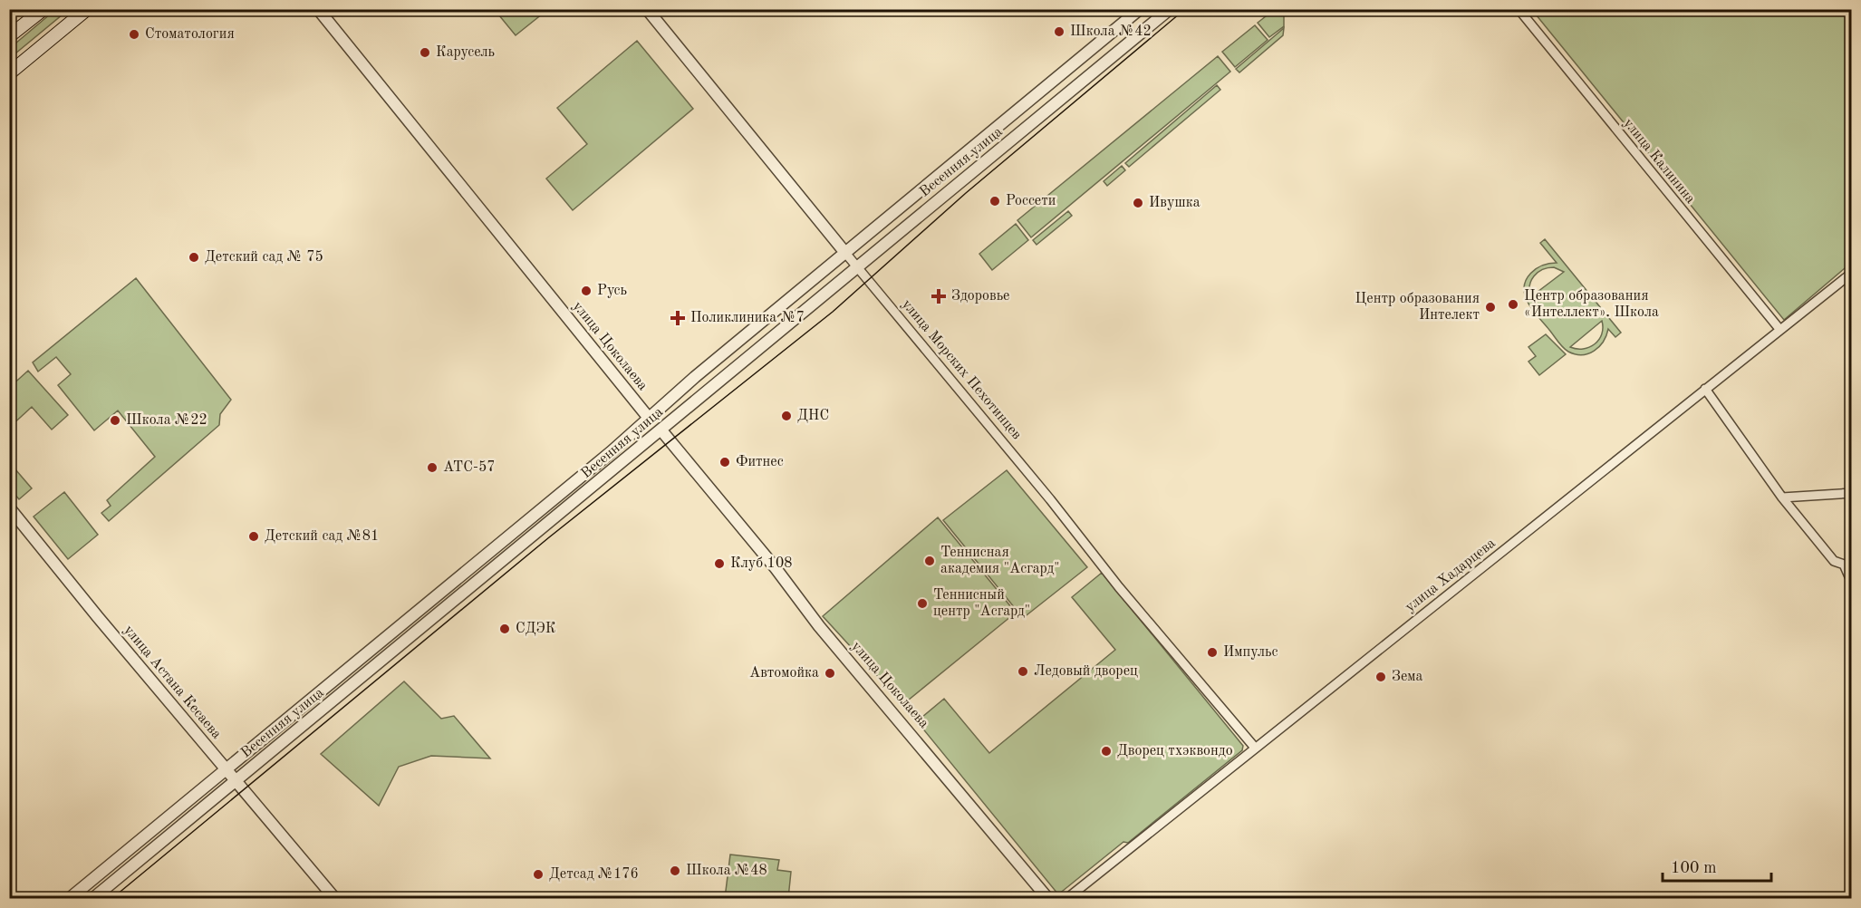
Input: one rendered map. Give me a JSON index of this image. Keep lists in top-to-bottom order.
{
  "streets": {
    "street": [
      "улица Калинина",
      "Весенняя улица",
      "улица Цоколаева",
      "улица Морских Пехотинцев",
      "улица Хадарцева",
      "улица Астана Кесаева"
    ]
  },
  "crossings": [
    ["улица Калинина", "улица Хадарцева"],
    ["Весенняя улица", "улица Цоколаева"],
    ["Весенняя улица", "улица Морских Пехотинцев"],
    ["Весенняя улица", "улица Астана Кесаева"],
    ["улица Морских Пехотинцев", "улица Хадарцева"]
  ],
  "places": {
    "other": [
      "Школа №42",
      "Стоматология",
      "Карусель",
      "Россети",
      "Ивушка",
      "Детский сад № 75",
      "Русь",
      "Центр образования «Интеллект». Школа",
      "Центр образования Интелект",
      "ДНС",
      "Школа №22",
      "Фитнес",
      "АТС-57",
      "Детский сад №81",
      "Теннисная академия \"Асгард\"",
      "Клуб 108",
      "Теннисный центр \"Асгард\"",
      "СДЭК",
      "Импульс",
      "Ледовый дворец",
      "Автомойка",
      "Зема",
      "Дворец тхэквондо",
      "Школа №48",
      "Детсад №176"
    ],
    "health": ["Здоровье", "Поликлиника №7"]
  },
  "scale_bar": "100 m"
}
